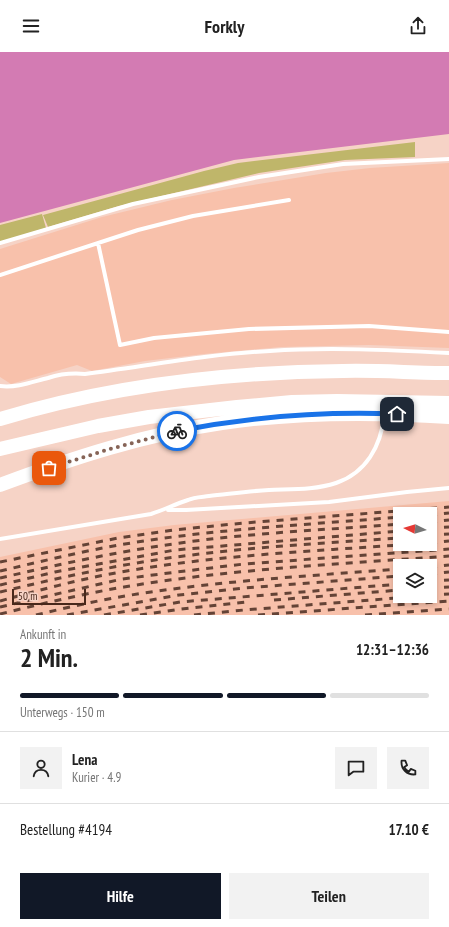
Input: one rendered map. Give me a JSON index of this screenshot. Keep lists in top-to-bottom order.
{
  "scale_bar": "50 m",
  "north": "left",
  "page": {
    "header": "Forkly",
    "scale": "50 m",
    "heading": ["2 Min.", "Ankunft in", "12:31–12:36"],
    "panel": [
      "Lena",
      "Kurier · 4.9",
      "Bestellung #4194",
      "17.10 €"
    ],
    "bar": "Unterwegs · 150 m",
    "buttons": ["Hilfe", "Teilen"]
  }
}
